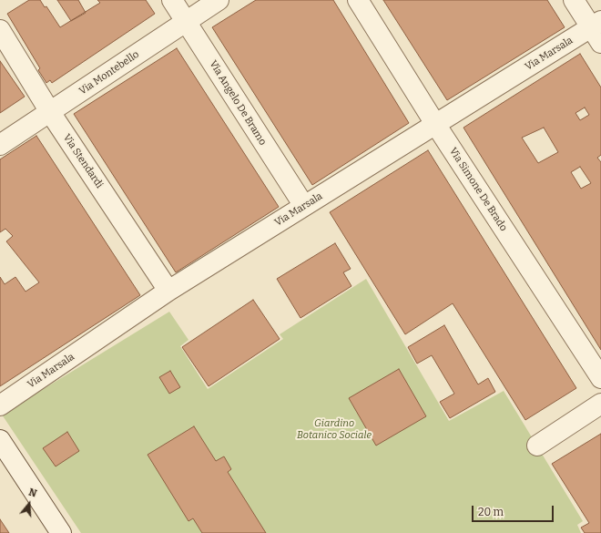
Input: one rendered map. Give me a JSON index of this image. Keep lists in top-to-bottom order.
{
  "streets": {
    "street": [
      "Via Marsala",
      "Via Montebello",
      "Via Angelo De Bramo",
      "Via Stendardi",
      "Via Simone De Brado"
    ]
  },
  "crossings": [
    ["Via Marsala", "Via Angelo De Bramo"],
    ["Via Marsala", "Via Stendardi"],
    ["Via Marsala", "Via Simone De Brado"],
    ["Via Montebello", "Via Angelo De Bramo"],
    ["Via Montebello", "Via Stendardi"]
  ],
  "parks": ["Giardino Botanico Sociale"],
  "scale_bar": "20 m",
  "north": "top"
}
